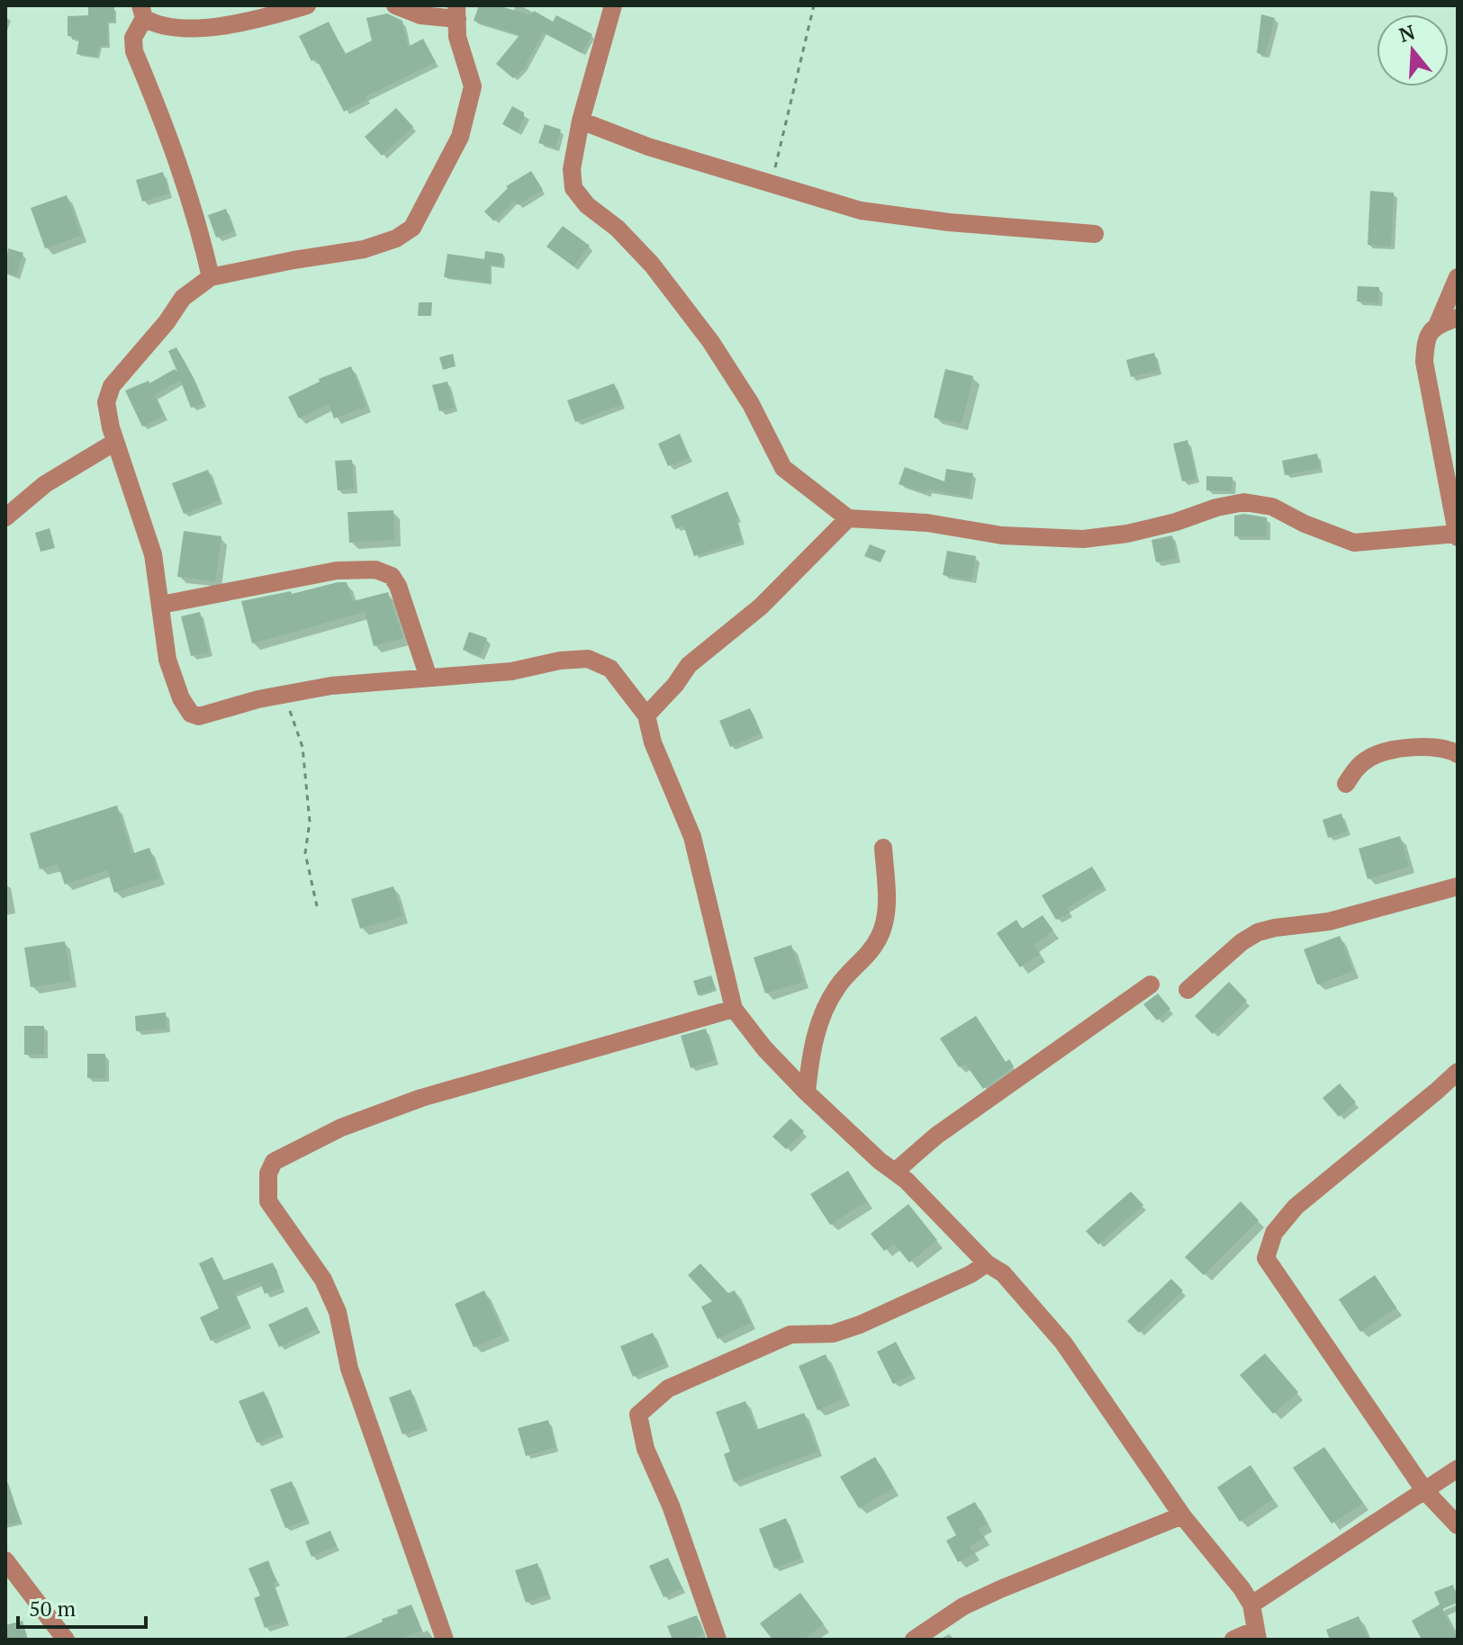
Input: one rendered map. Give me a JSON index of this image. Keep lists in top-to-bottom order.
{
  "scale_bar": "50 m",
  "north": "top"
}
